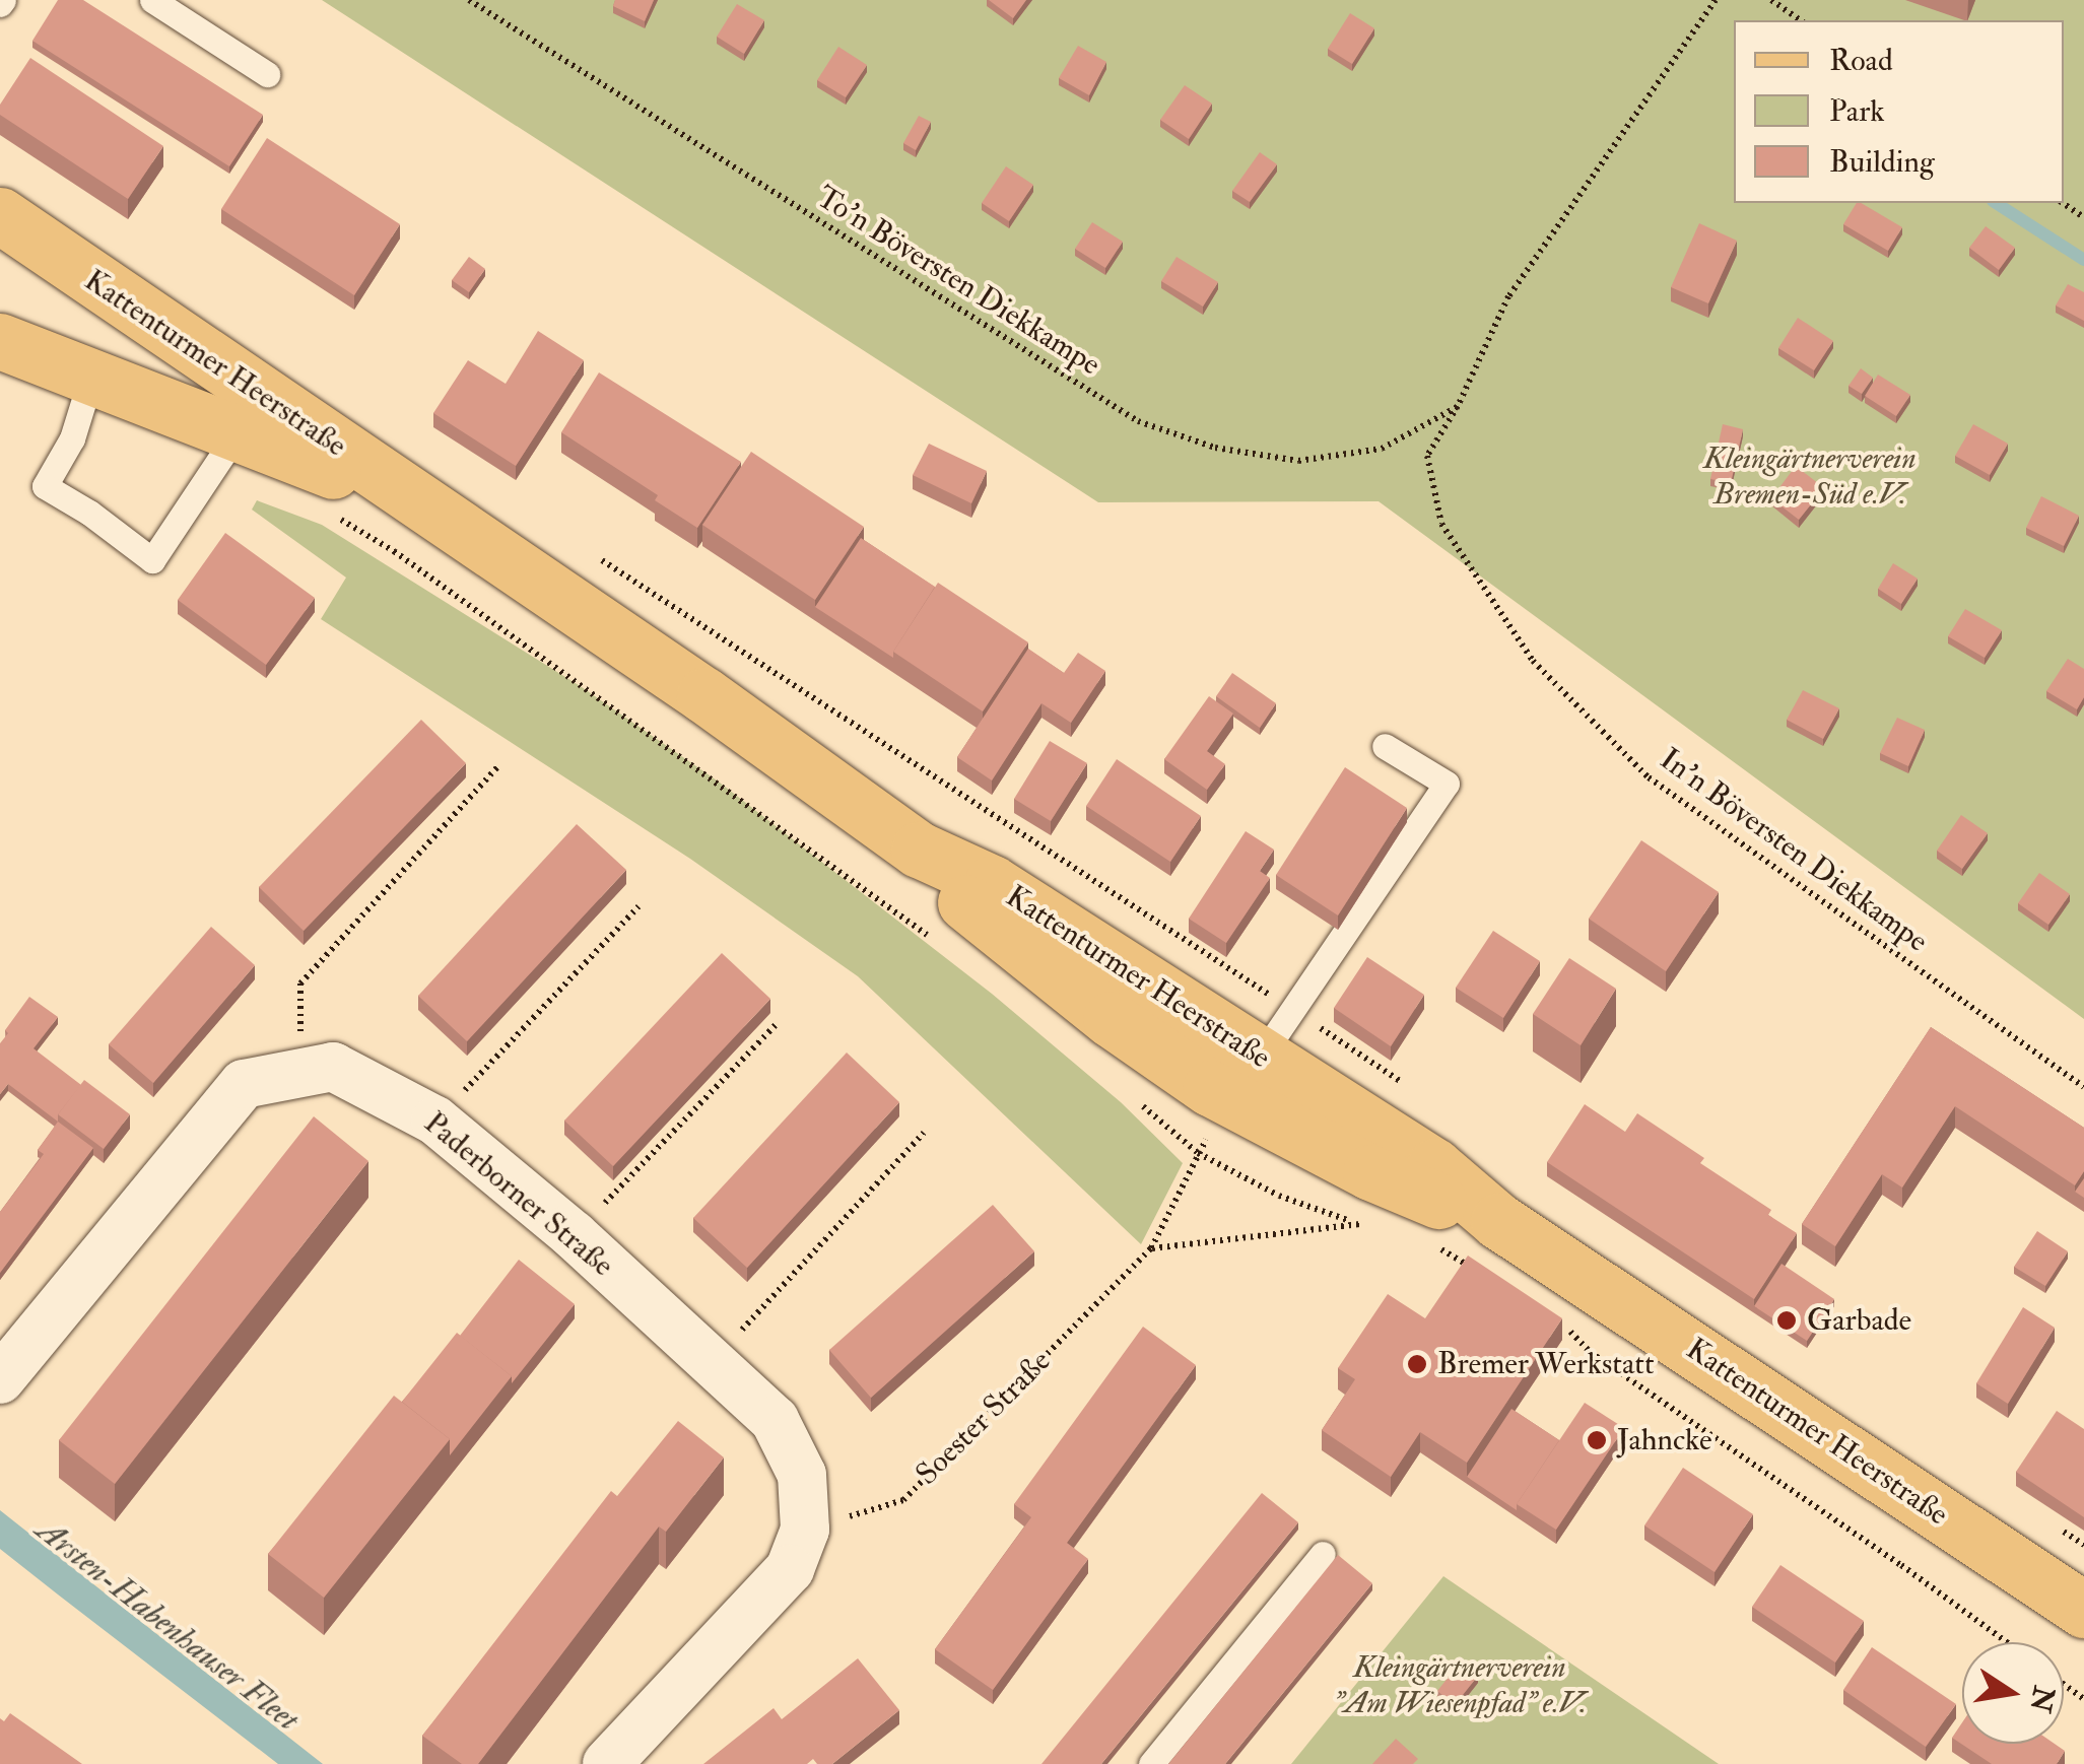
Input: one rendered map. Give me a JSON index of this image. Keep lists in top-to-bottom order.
{
  "streets": {
    "main road": ["Kattenturmer Heerstraße"],
    "street": ["Paderborner Straße"],
    "path": ["To'n Böversten Diekkampe", "In'n Böversten Diekkampe", "Soester Straße"]
  },
  "crossings": [
    ["To'n Böversten Diekkampe", "In'n Böversten Diekkampe"],
    ["Paderborner Straße", "Soester Straße"]
  ],
  "water": ["Arsten-Habenhauser Fleet"],
  "parks": ["Kleingärtnerverein Bremen-Süd e.V.", "Kleingärtnerverein \"Am Wiesenpfad\" e.V."],
  "places": ["Garbade", "Bremer Werkstatt", "Jahncke"],
  "legend": ["Road", "Park", "Building"],
  "north": "right"
}
